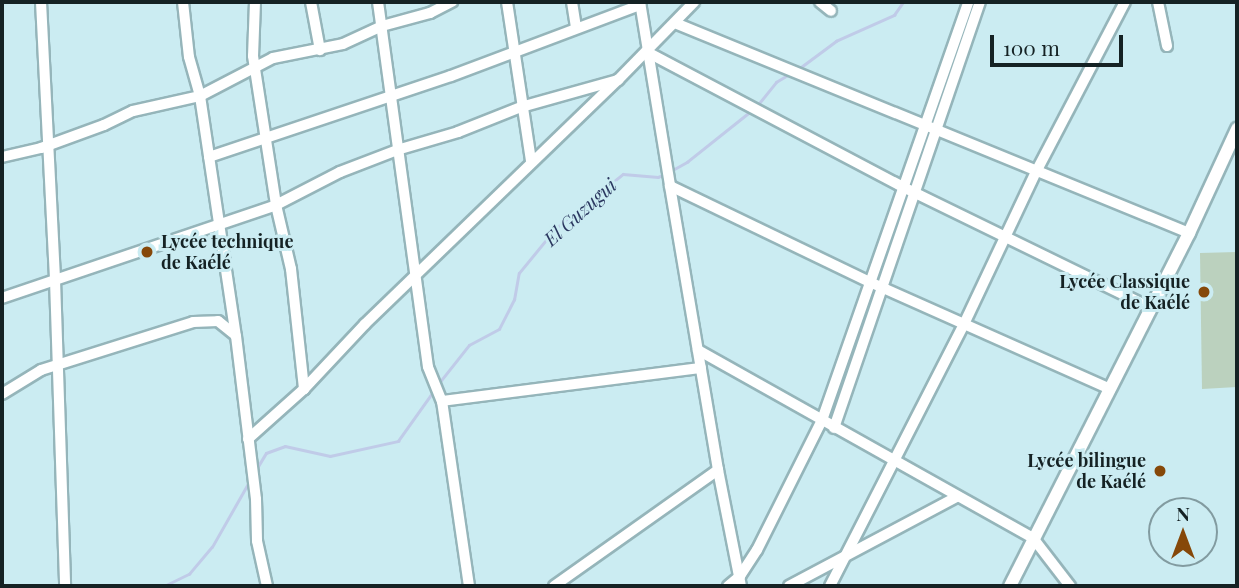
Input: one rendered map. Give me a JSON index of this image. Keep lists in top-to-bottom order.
{
  "water": ["El Guzugui"],
  "places": ["Lycée technique de Kaélé", "Lycée Classique de Kaélé", "Lycée bilingue de Kaélé"],
  "scale_bar": "100 m",
  "north": "top"
}
